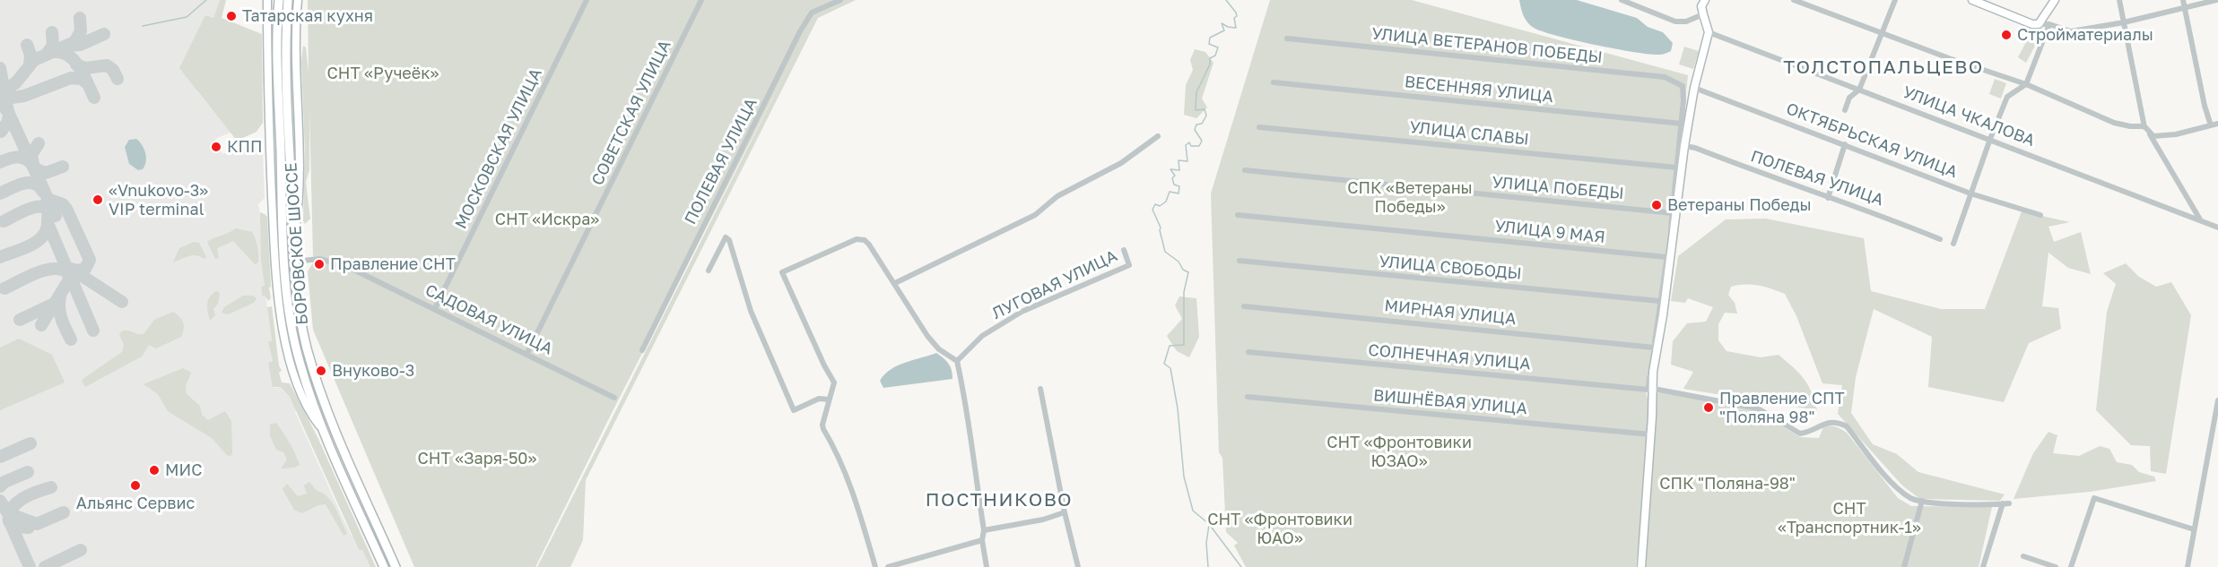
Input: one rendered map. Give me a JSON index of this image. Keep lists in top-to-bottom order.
{
  "streets": {
    "main road": ["БОРОВСКОЕ ШОССЕ"],
    "street": [
      "УЛИЦА ВЕТЕРАНОВ ПОБЕДЫ",
      "ВЕСЕННЯЯ УЛИЦА",
      "СОВЕТСКАЯ УЛИЦА",
      "УЛИЦА ЧКАЛОВА",
      "УЛИЦА СЛАВЫ",
      "ОКТЯБРЬСКАЯ УЛИЦА",
      "МОСКОВСКАЯ УЛИЦА",
      "ПОЛЕВАЯ УЛИЦА",
      "УЛИЦА ПОБЕДЫ",
      "УЛИЦА 9 МАЯ",
      "УЛИЦА СВОБОДЫ",
      "ЛУГОВАЯ УЛИЦА",
      "МИРНАЯ УЛИЦА",
      "САДОВАЯ УЛИЦА",
      "СОЛНЕЧНАЯ УЛИЦА",
      "ВИШНЁВАЯ УЛИЦА"
    ]
  },
  "crossings": [
    ["УЛИЦА ВЕТЕРАНОВ ПОБЕДЫ", "ВЕСЕННЯЯ УЛИЦА"],
    ["СОВЕТСКАЯ УЛИЦА", "САДОВАЯ УЛИЦА"],
    ["МОСКОВСКАЯ УЛИЦА", "САДОВАЯ УЛИЦА"],
    ["БОРОВСКОЕ ШОССЕ", "САДОВАЯ УЛИЦА"]
  ],
  "districts": ["ТОЛСТОПАЛЬЦЕВО", "ПОСТНИКОВО"],
  "parks": [
    "СНТ «Ручеёк»",
    "СПК «Ветераны Победы»",
    "СНТ «Искра»",
    "СНТ «Фронтовики ЮЗАО»",
    "СНТ «Заря-50»",
    "СПК \"Поляна-98\"",
    "СНТ «Транспортник-1»",
    "СНТ «Фронтовики ЮАО»"
  ],
  "places": [
    "Татарская кухня",
    "Стройматериалы",
    "КПП",
    "«Vnukovo-3» VIP terminal",
    "Ветераны Победы",
    "Правление СНТ",
    "Внуково-3",
    "Правление СПТ \"Поляна 98\"",
    "МИС",
    "Альянс Сервис"
  ]
}
